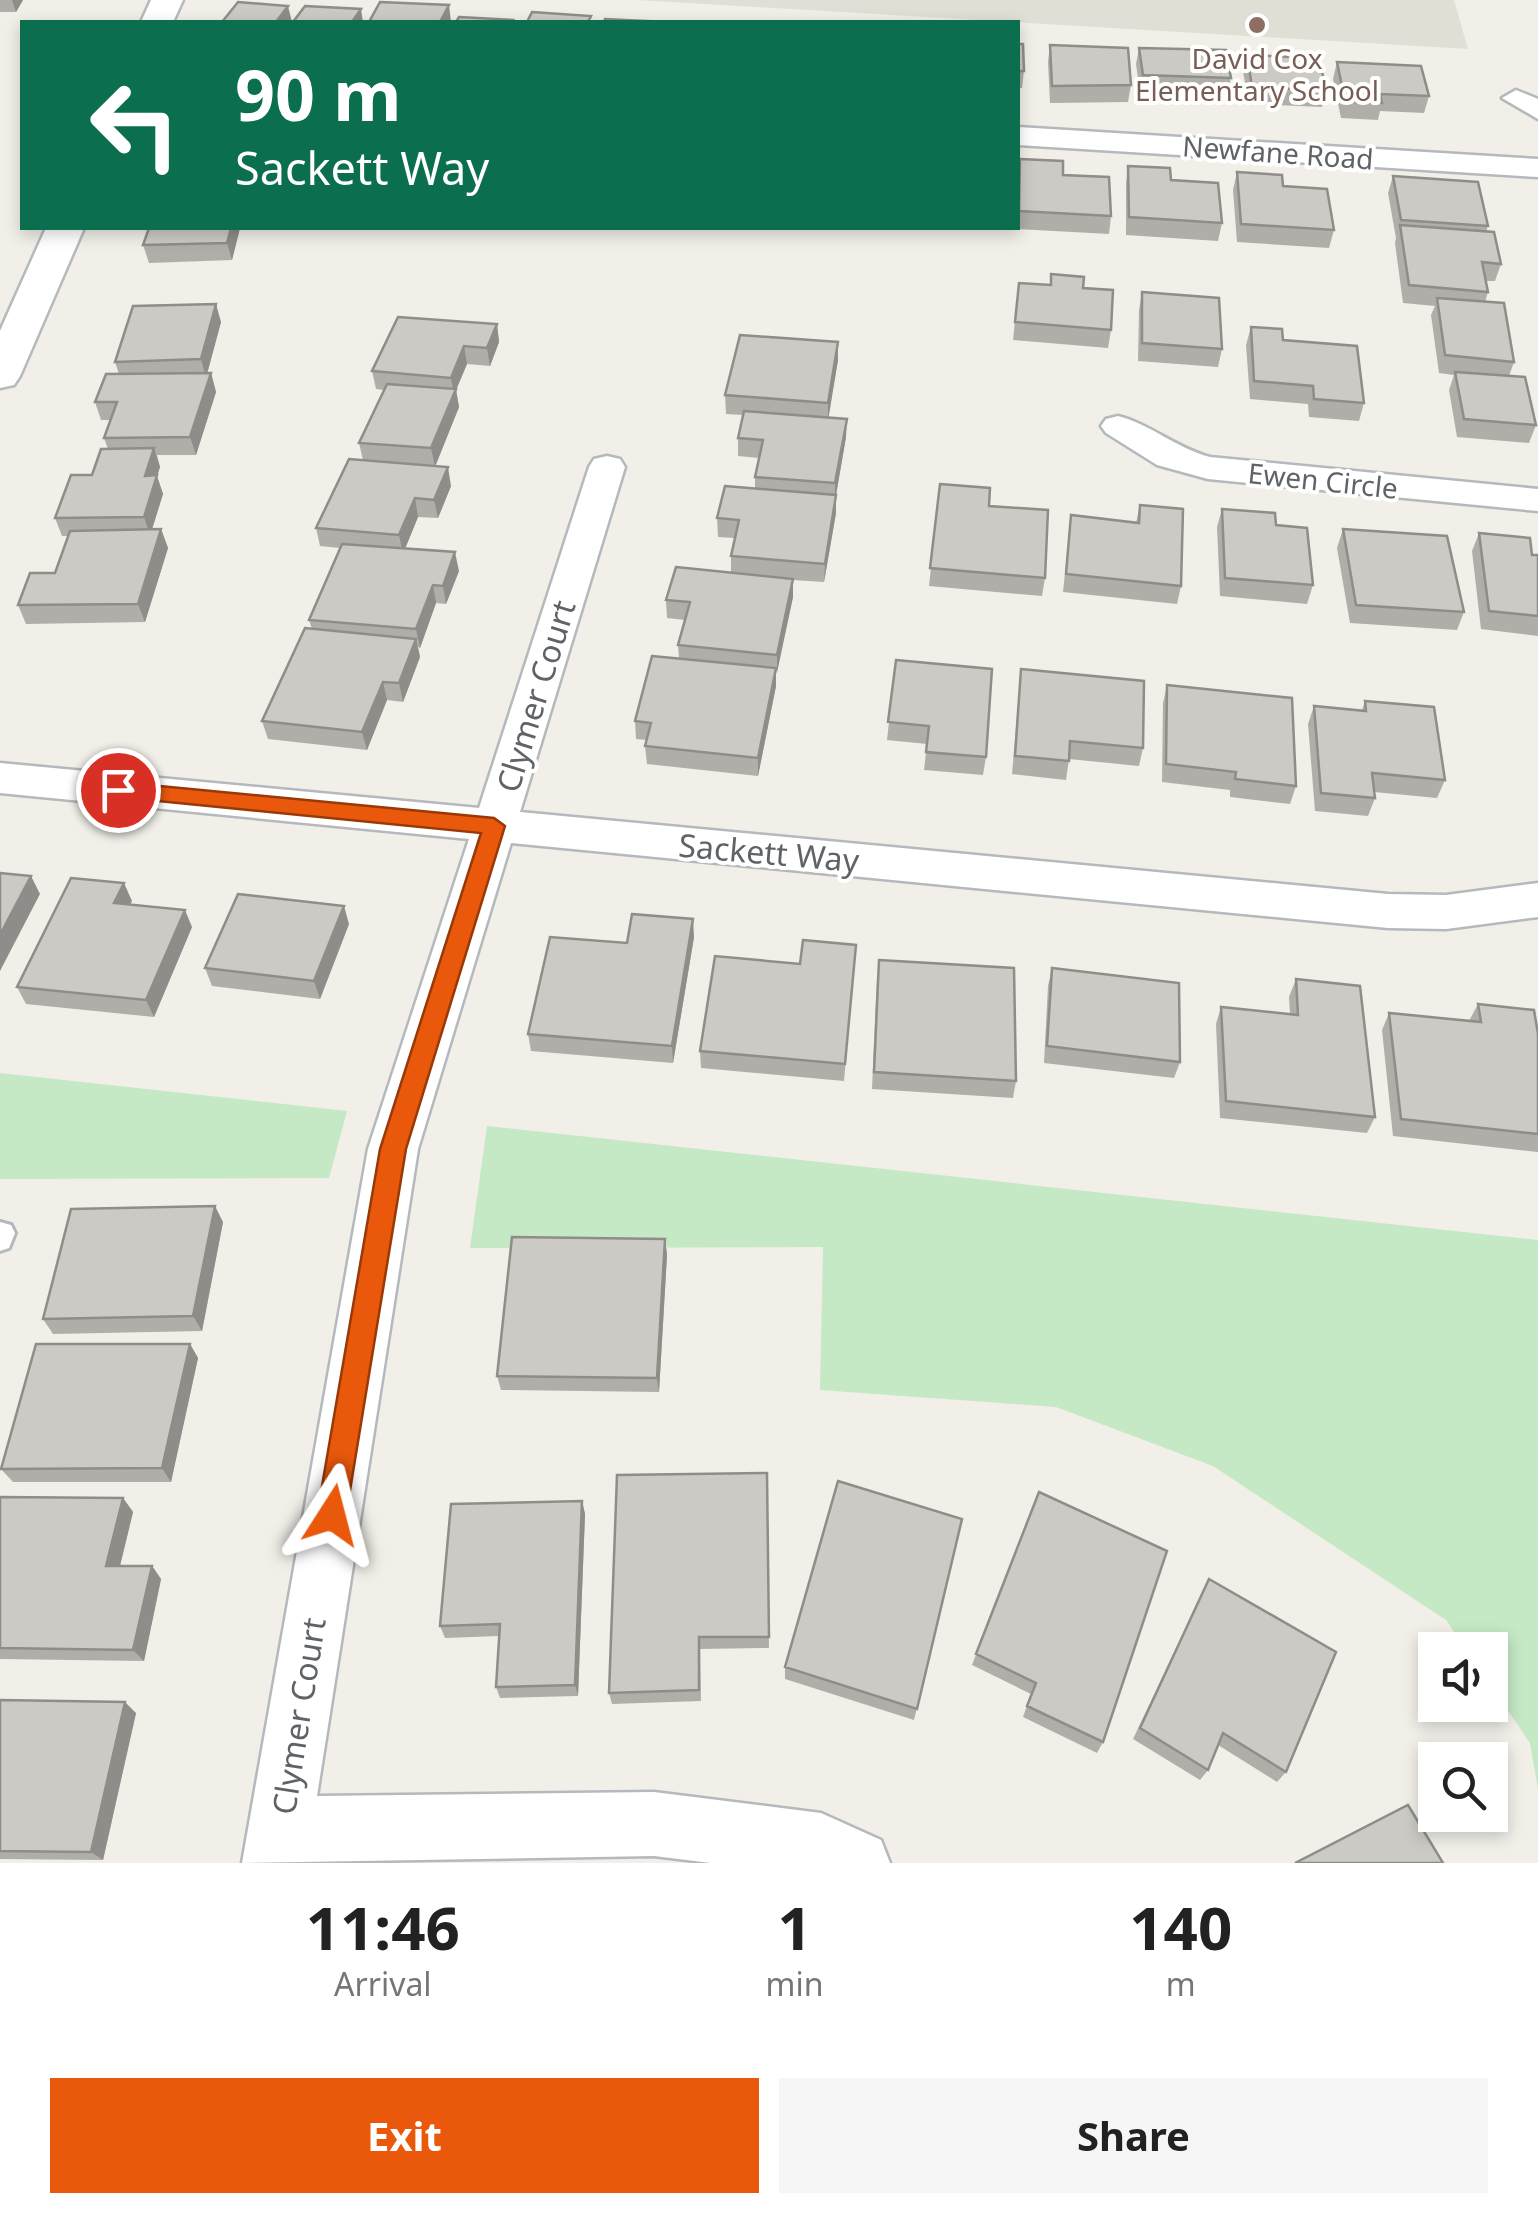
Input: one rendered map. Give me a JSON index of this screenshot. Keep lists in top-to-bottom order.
{
  "streets": {
    "street": [
      "Newfane Road",
      "Ewen Circle",
      "Clymer Court",
      "Sackett Way"
    ]
  },
  "crossings": [
    ["Clymer Court", "Sackett Way"]
  ],
  "places": ["David Cox Elementary School"],
  "page": {
    "turn": ["90 m", "Sackett Way"],
    "eta": [
      "11:46",
      "Arrival",
      "1",
      "min",
      "140",
      "m"
    ],
    "buttons": ["Exit", "Share"]
  }
}
